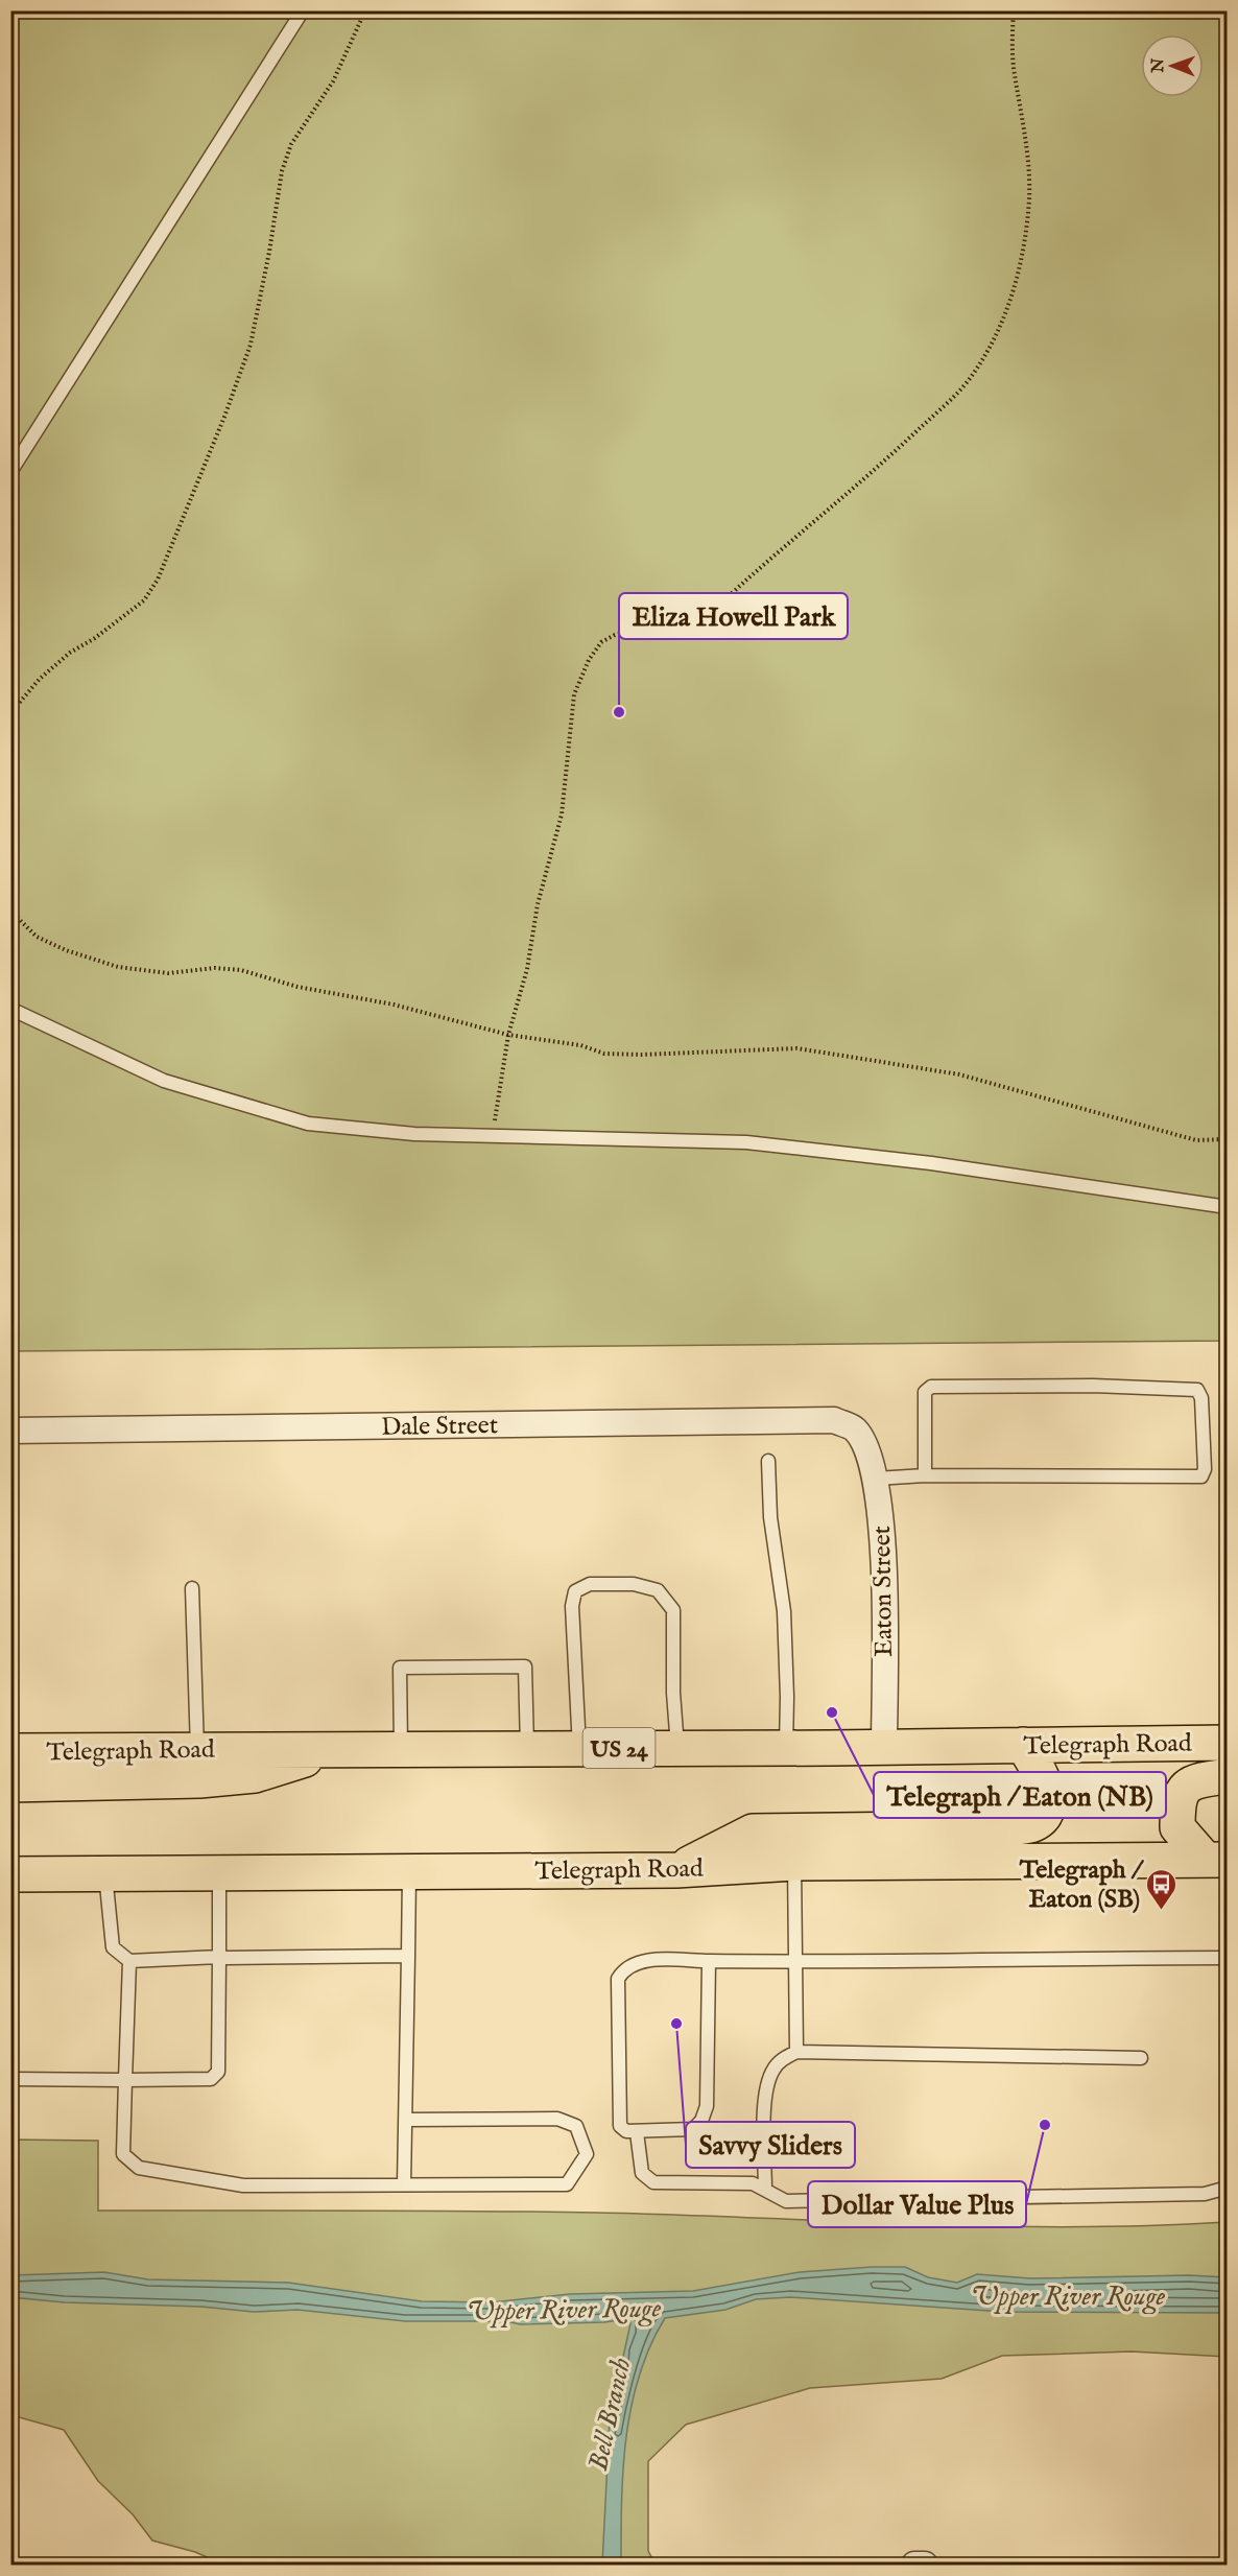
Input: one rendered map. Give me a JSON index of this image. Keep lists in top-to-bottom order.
{
  "streets": {
    "main road": ["Telegraph Road", "US 24"],
    "street": ["Dale Street", "Eaton Street"]
  },
  "crossings": [
    ["Dale Street", "Eaton Street"],
    ["Eaton Street", "Telegraph Road"]
  ],
  "water": ["Upper River Rouge", "Bell Branch"],
  "places": {
    "other": [
      "Eliza Howell Park",
      "Telegraph / Eaton (NB)",
      "Savvy Sliders",
      "Dollar Value Plus"
    ],
    "bus stop": ["Telegraph / Eaton (SB)"]
  },
  "north": "left"
}
